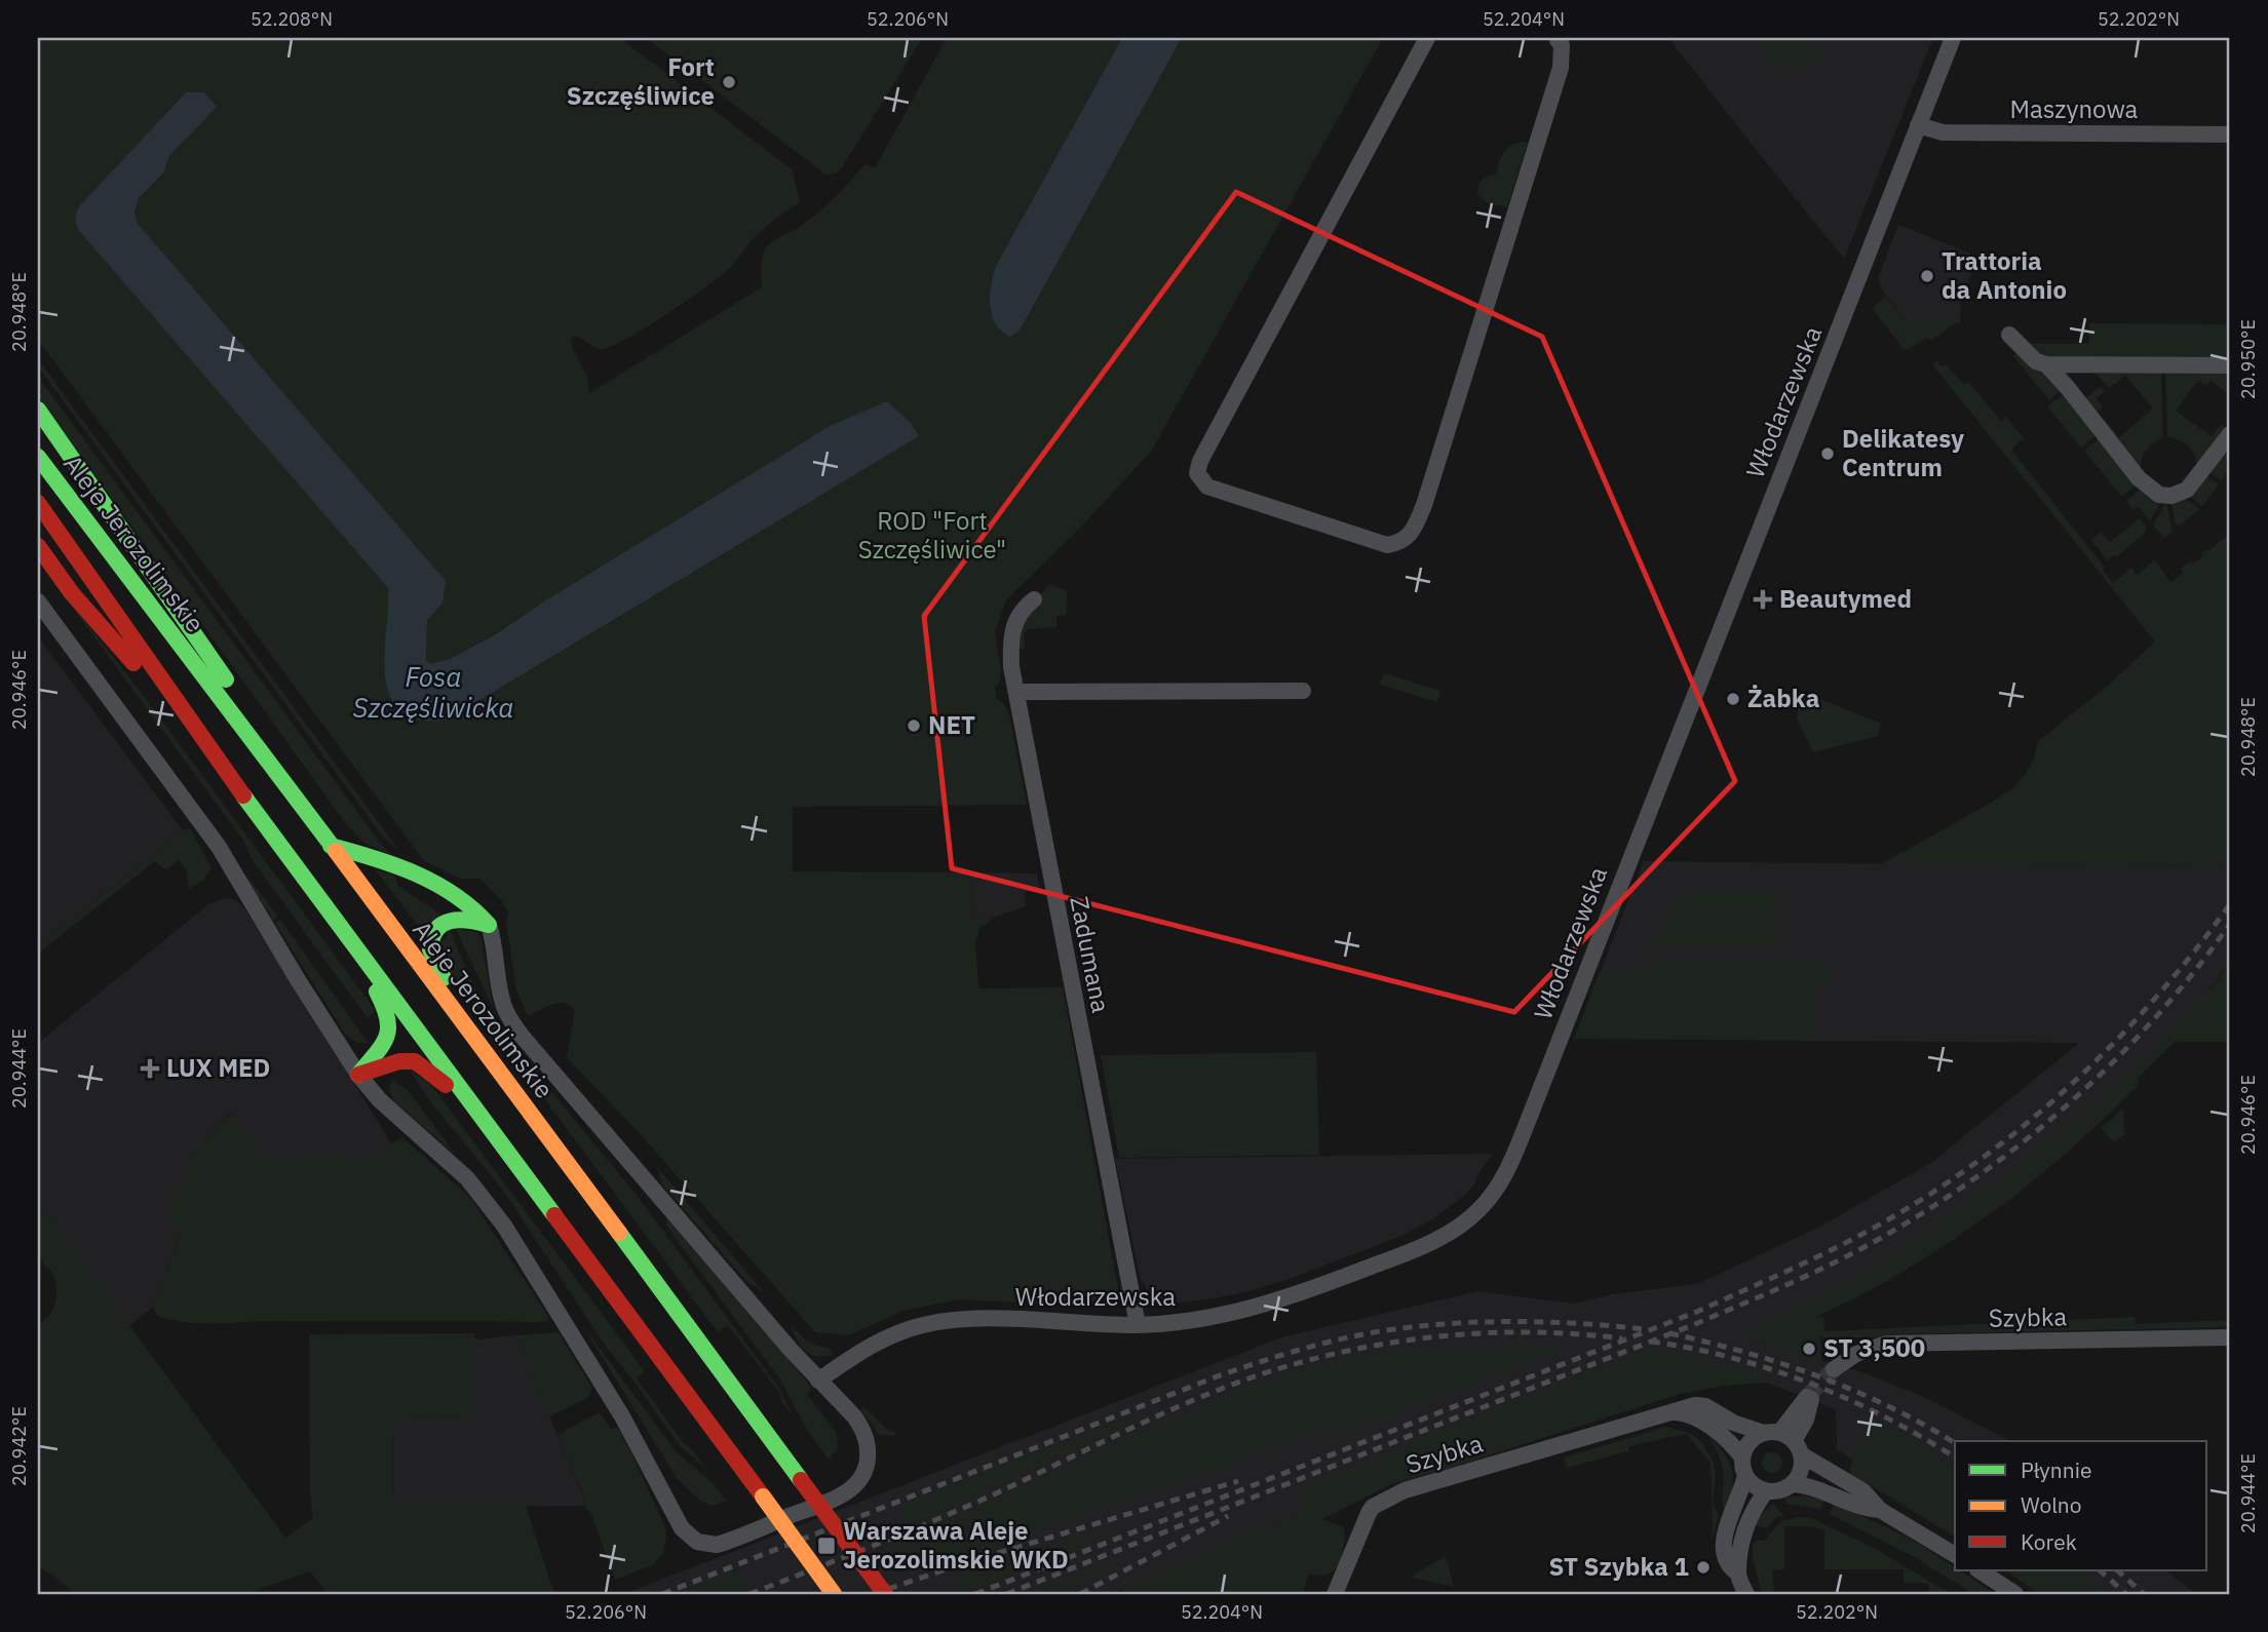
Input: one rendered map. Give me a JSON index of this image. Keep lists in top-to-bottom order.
{
  "streets": {
    "main road": ["Aleje Jerozolimskie"],
    "street": [
      "Maszynowa",
      "Włodarzewska",
      "Zadumana",
      "Szybka"
    ]
  },
  "crossings": [
    ["Maszynowa", "Włodarzewska"],
    ["Włodarzewska", "Zadumana"]
  ],
  "water": ["Fosa Szczęśliwicka"],
  "parks": ["ROD \"Fort Szczęśliwice\""],
  "places": {
    "other": [
      "Fort Szczęśliwice",
      "Trattoria da Antonio",
      "Delikatesy Centrum",
      "Żabka",
      "NET",
      "ST 3,500",
      "ST Szybka 1"
    ],
    "health": ["Beautymed", "LUX MED"],
    "transit": ["Warszawa Aleje Jerozolimskie WKD"]
  },
  "legend": ["Płynnie", "Wolno", "Korek"],
  "coordinates": [
    "52.208°N",
    "52.206°N",
    "52.204°N",
    "52.202°N",
    "20.948°E",
    "20.950°E",
    "20.946°E",
    "20.944°E",
    "20.942°E"
  ]
}
